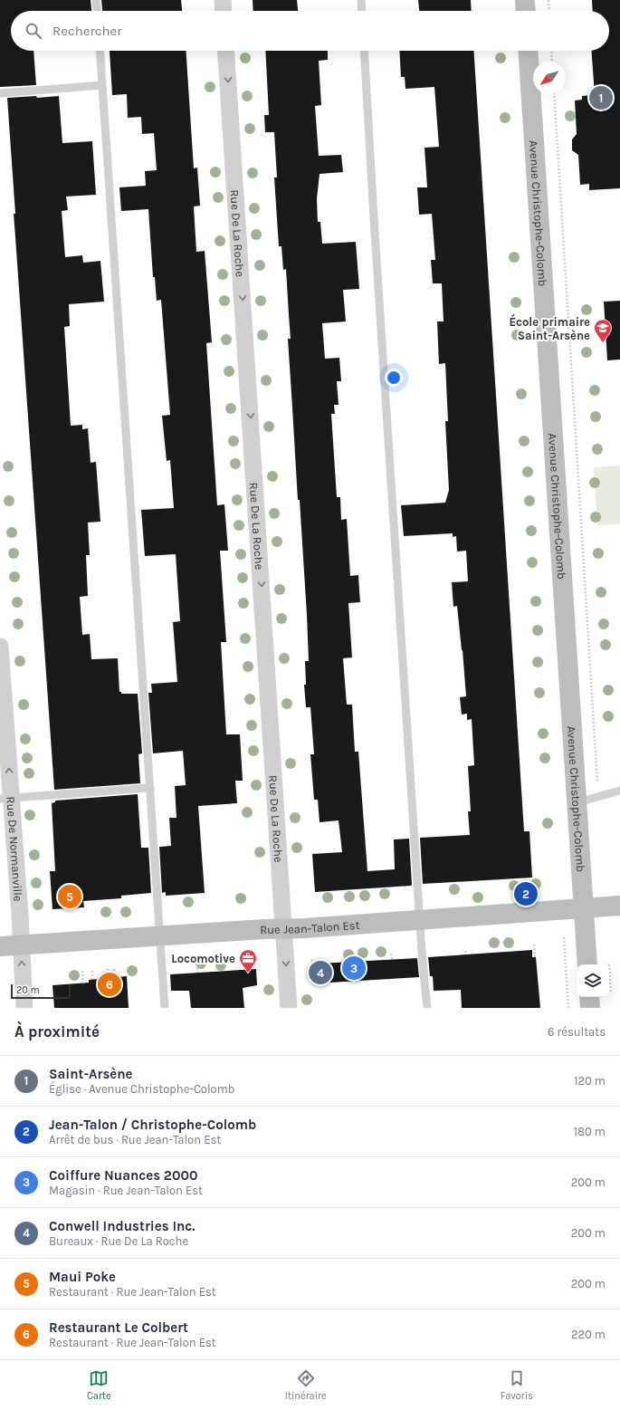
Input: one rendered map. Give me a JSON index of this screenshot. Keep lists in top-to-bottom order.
{
  "streets": {
    "main road": ["Avenue Christophe-Colomb", "Rue Jean-Talon Est"],
    "street": ["Rue De La Roche", "Rue De Normanville"]
  },
  "crossings": [
    ["Avenue Christophe-Colomb", "Rue Jean-Talon Est"],
    ["Rue De La Roche", "Rue Jean-Talon Est"],
    ["Rue De Normanville", "Rue Jean-Talon Est"]
  ],
  "one_way": ["Rue De La Roche", "Rue De Normanville"],
  "places": {
    "school or university": ["École primaire Saint-Arsène"],
    "office": ["Locomotive"]
  },
  "scale_bar": "20 m",
  "north": "bottom left",
  "page": {
    "search": "Rechercher",
    "pins": [
      "1",
      "2",
      "5",
      "3",
      "4",
      "6"
    ],
    "scale": "20 m",
    "heading": ["À proximité", "6 résultats"],
    "list": [
      {
        "mark": "1",
        "name": "Saint-Arsène",
        "note": "Église · Avenue Christophe-Colomb",
        "value": "120 m"
      },
      {
        "mark": "2",
        "name": "Jean-Talon / Christophe-Colomb",
        "note": "Arrêt de bus · Rue Jean-Talon Est",
        "value": "180 m"
      },
      {
        "mark": "3",
        "name": "Coiffure Nuances 2000",
        "note": "Magasin · Rue Jean-Talon Est",
        "value": "200 m"
      },
      {
        "mark": "4",
        "name": "Conwell Industries Inc.",
        "note": "Bureaux · Rue De La Roche",
        "value": "200 m"
      },
      {
        "mark": "5",
        "name": "Maui Poke",
        "note": "Restaurant · Rue Jean-Talon Est",
        "value": "200 m"
      },
      {
        "mark": "6",
        "name": "Restaurant Le Colbert",
        "note": "Restaurant · Rue Jean-Talon Est",
        "value": "220 m"
      }
    ],
    "nav": ["Carte", "Itinéraire", "Favoris"]
  }
}
